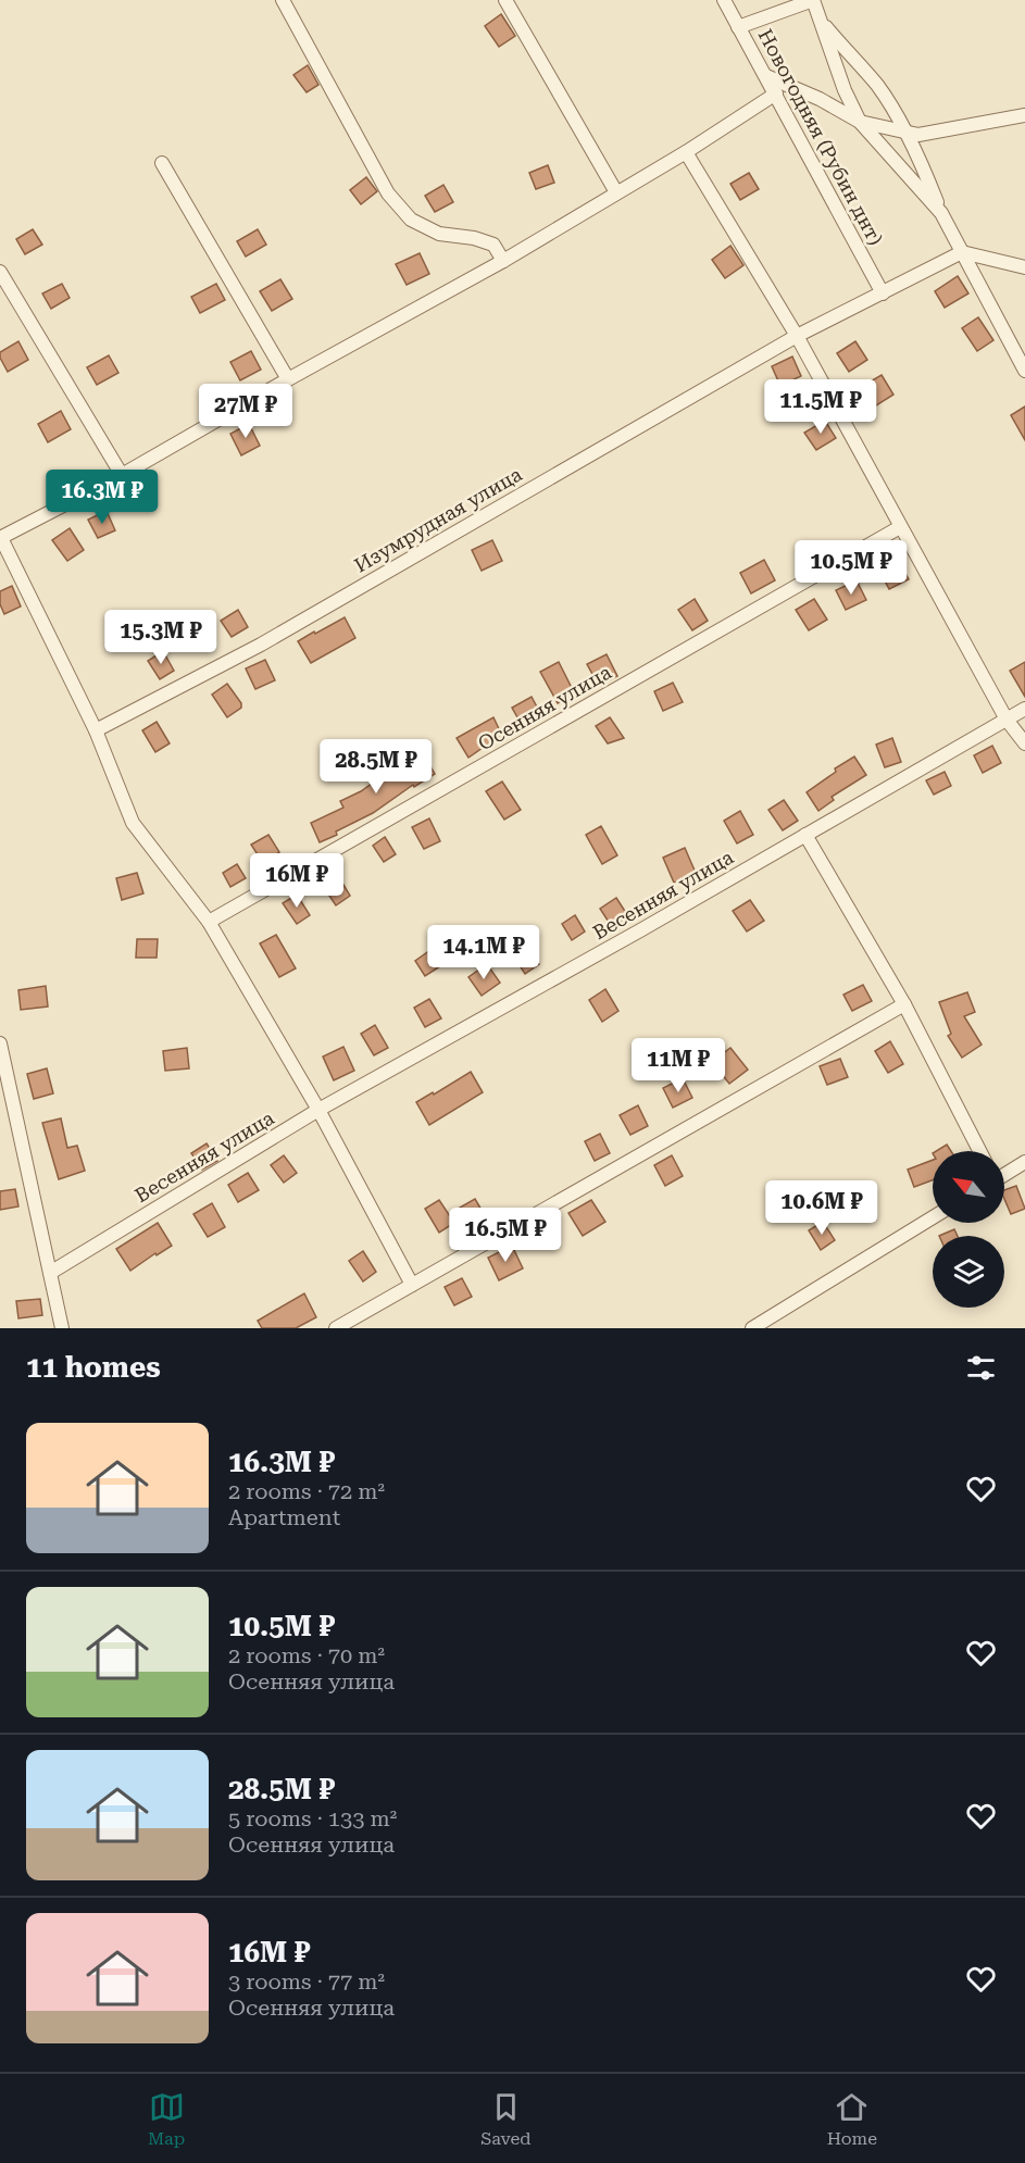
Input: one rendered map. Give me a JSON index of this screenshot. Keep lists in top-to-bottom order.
{
  "streets": {
    "street": [
      "Новогодняя (Рубин днт)",
      "Изумрудная улица",
      "Осенняя улица",
      "Весенняя улица"
    ]
  },
  "crossings": [
    ["Новогодняя (Рубин днт)", "Изумрудная улица"]
  ],
  "north": "top left",
  "page": {
    "price": [
      "11.5M ₽",
      "27M ₽",
      "16.3M ₽",
      "10.5M ₽",
      "15.3M ₽",
      "28.5M ₽",
      "16M ₽",
      "14.1M ₽",
      "11M ₽",
      "10.6M ₽",
      "16.5M ₽"
    ],
    "heading": "11 homes",
    "list": [
      {
        "name": "16.3M ₽",
        "note": "2 rooms · 72 m² · Apartment"
      },
      {
        "name": "10.5M ₽",
        "note": "2 rooms · 70 m² · Осенняя улица"
      },
      {
        "name": "28.5M ₽",
        "note": "5 rooms · 133 m² · Осенняя улица"
      },
      {
        "name": "16M ₽",
        "note": "3 rooms · 77 m² · Осенняя улица"
      }
    ],
    "tabs": ["Map", "Saved", "Home"]
  }
}
